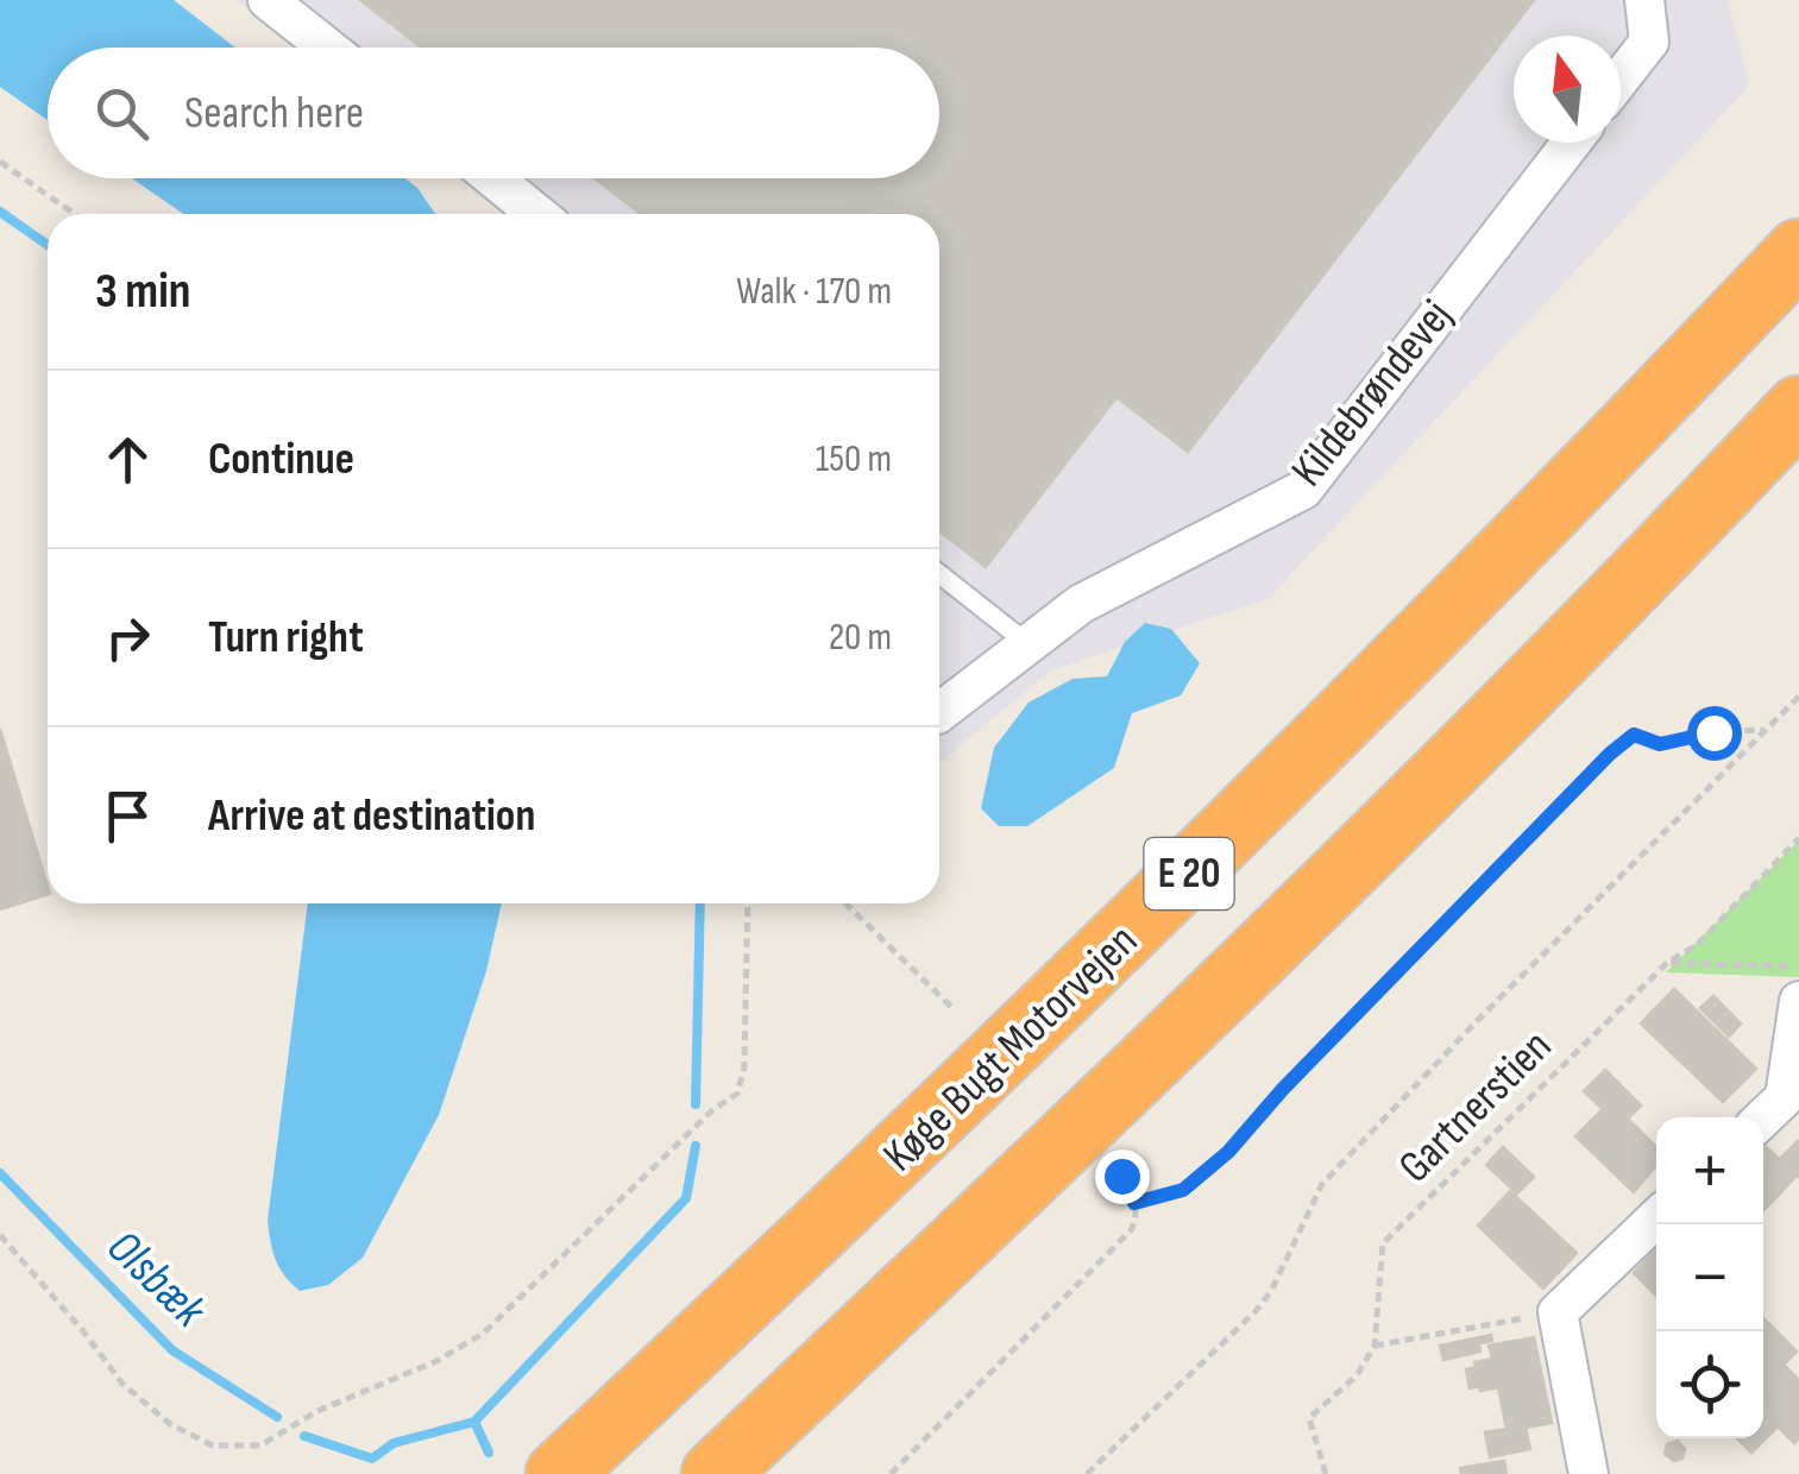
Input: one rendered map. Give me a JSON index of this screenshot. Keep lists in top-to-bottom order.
{
  "streets": {
    "highway": ["E 20", "Køge Bugt Motorvejen"],
    "street": ["Kildebrøndevej"],
    "path": ["Gartnerstien"]
  },
  "water": ["Olsbæk"],
  "north": "top",
  "page": {
    "search": "Search here",
    "heading": ["3 min", "Walk · 170 m"],
    "list": [
      ["Continue", "150 m"],
      ["Turn right", "20 m"],
      "Arrive at destination"
    ],
    "map_buttons": ["+", "−"]
  }
}
